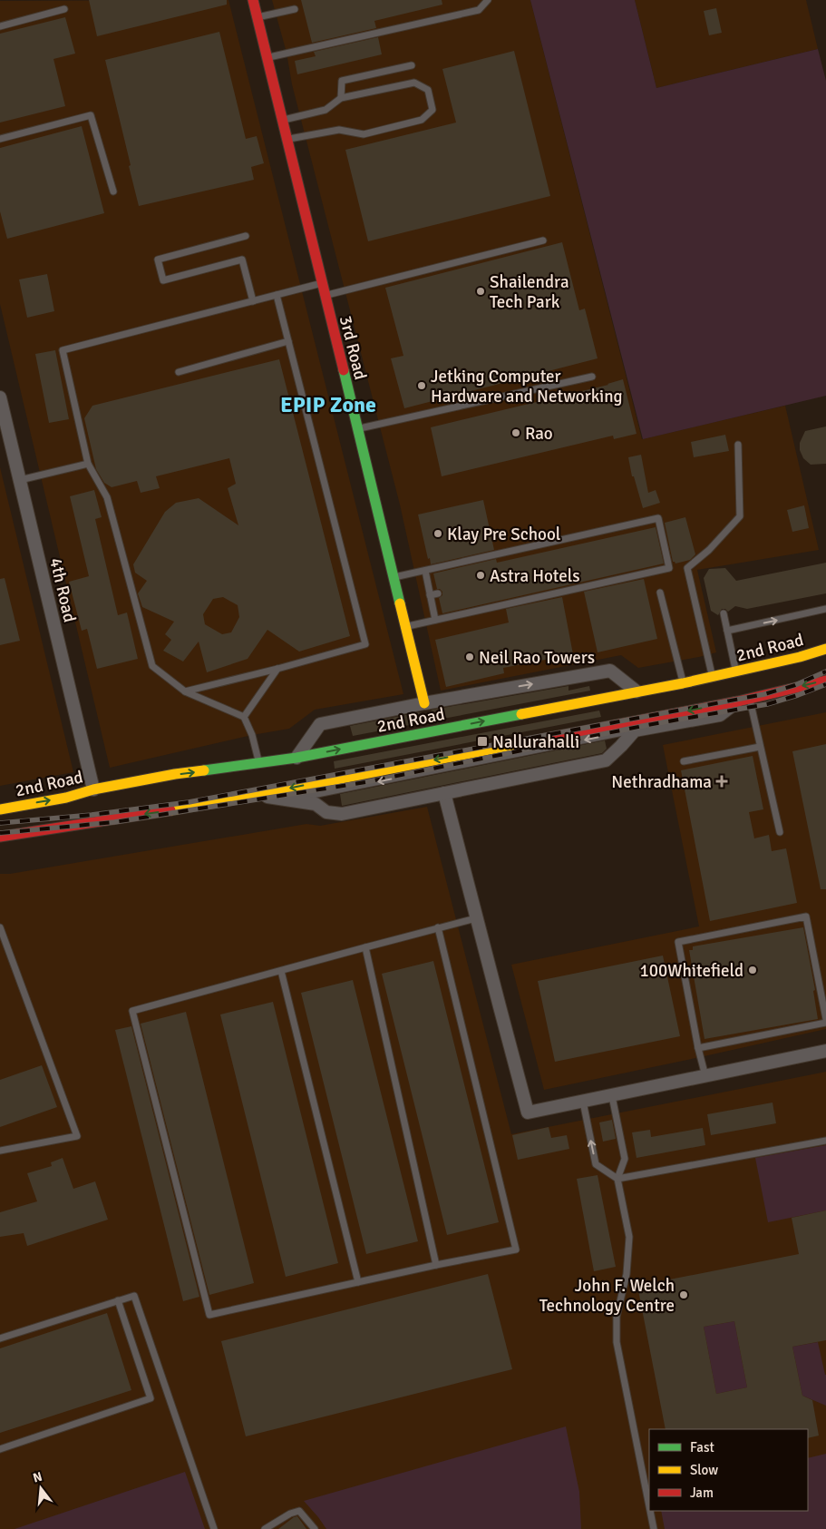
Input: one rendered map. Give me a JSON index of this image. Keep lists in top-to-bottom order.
{
  "streets": {
    "main road": ["3rd Road", "2nd Road"],
    "street": ["4th Road"]
  },
  "crossings": [
    ["4th Road", "2nd Road"]
  ],
  "districts": ["EPIP Zone"],
  "places": {
    "other": [
      "Shailendra Tech Park",
      "Jetking Computer Hardware and Networking",
      "Rao",
      "Klay Pre School",
      "Astra Hotels",
      "Neil Rao Towers",
      "100Whitefield",
      "John F. Welch Technology Centre"
    ],
    "transit": ["Nallurahalli"],
    "health": ["Nethradhama"]
  },
  "legend": ["Fast", "Slow", "Jam"],
  "north": "top"
}
